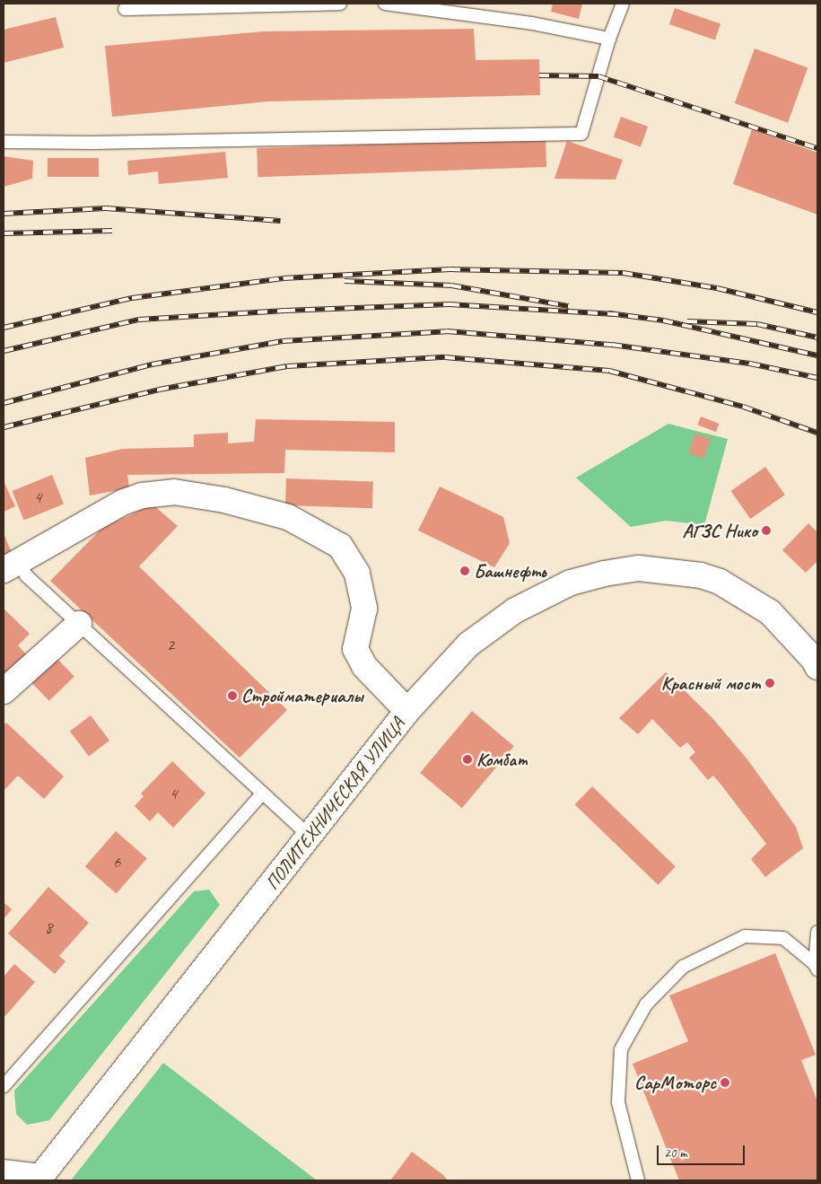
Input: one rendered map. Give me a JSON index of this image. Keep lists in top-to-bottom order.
{
  "streets": {
    "main road": ["ПОЛИТЕХНИЧЕСКАЯ УЛИЦА"]
  },
  "places": [
    "АГЗС Нико",
    "Башнефть",
    "Красный мост",
    "Стройматериалы",
    "Комбат",
    "СарМоторс"
  ],
  "house_numbers": [
    "4",
    "2",
    "4",
    "6",
    "8"
  ],
  "scale_bar": "20 m"
}
